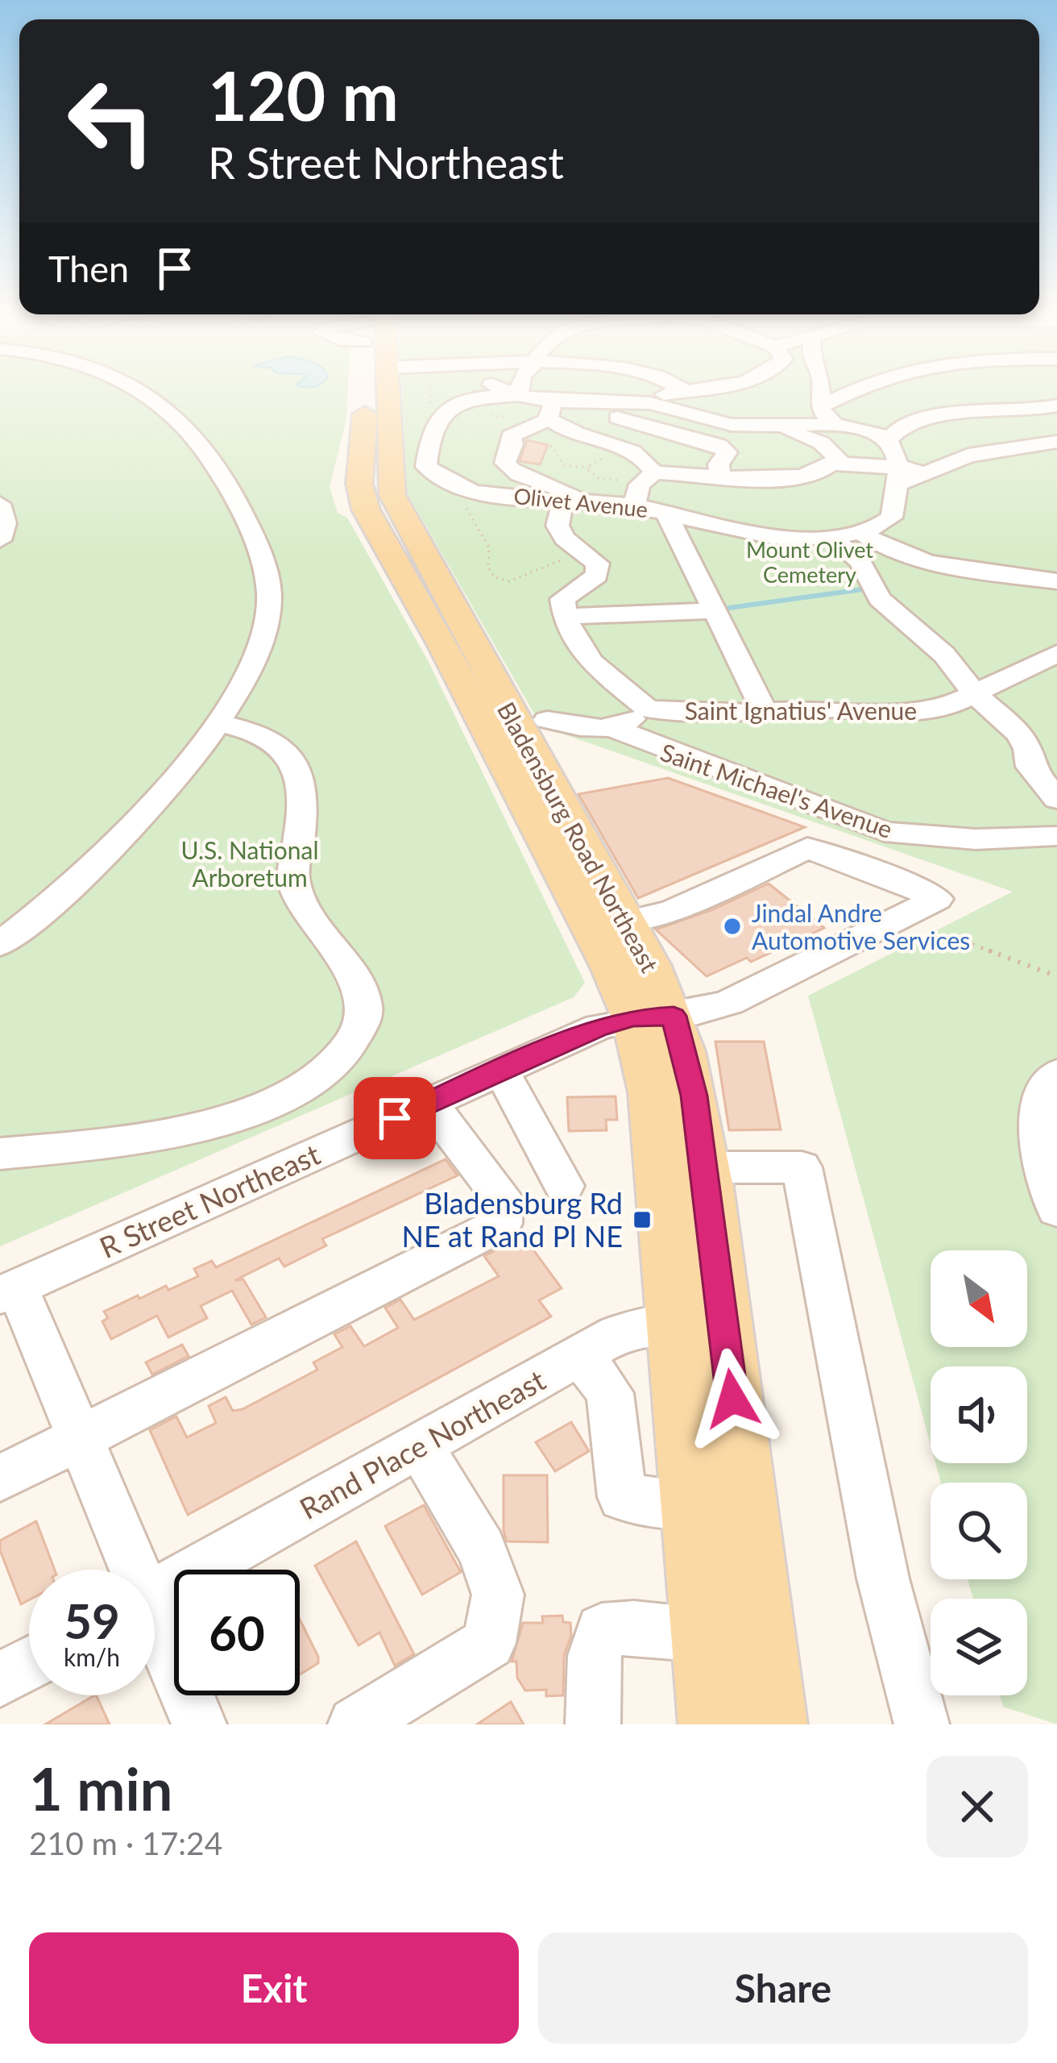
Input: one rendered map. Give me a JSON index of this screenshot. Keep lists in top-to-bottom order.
{
  "streets": {
    "main road": ["Bladensburg Road Northeast"],
    "street": [
      "Olivet Avenue",
      "Saint Ignatius' Avenue",
      "Saint Michael's Avenue",
      "R Street Northeast",
      "Rand Place Northeast"
    ]
  },
  "crossings": [
    ["Bladensburg Road Northeast", "R Street Northeast"],
    ["Bladensburg Road Northeast", "Rand Place Northeast"]
  ],
  "parks": ["Mount Olivet Cemetery", "U.S. National Arboretum"],
  "places": {
    "other": ["Jindal Andre Automotive Services"],
    "transit": ["Bladensburg Rd NE at Rand Pl NE"]
  },
  "north": "bottom right",
  "page": {
    "turn": ["120 m", "R Street Northeast"],
    "then": "Then",
    "speed": "59 km/h",
    "limit": "60",
    "heading": ["1 min", "210 m · 17:24"],
    "buttons": ["Exit", "Share"]
  }
}
